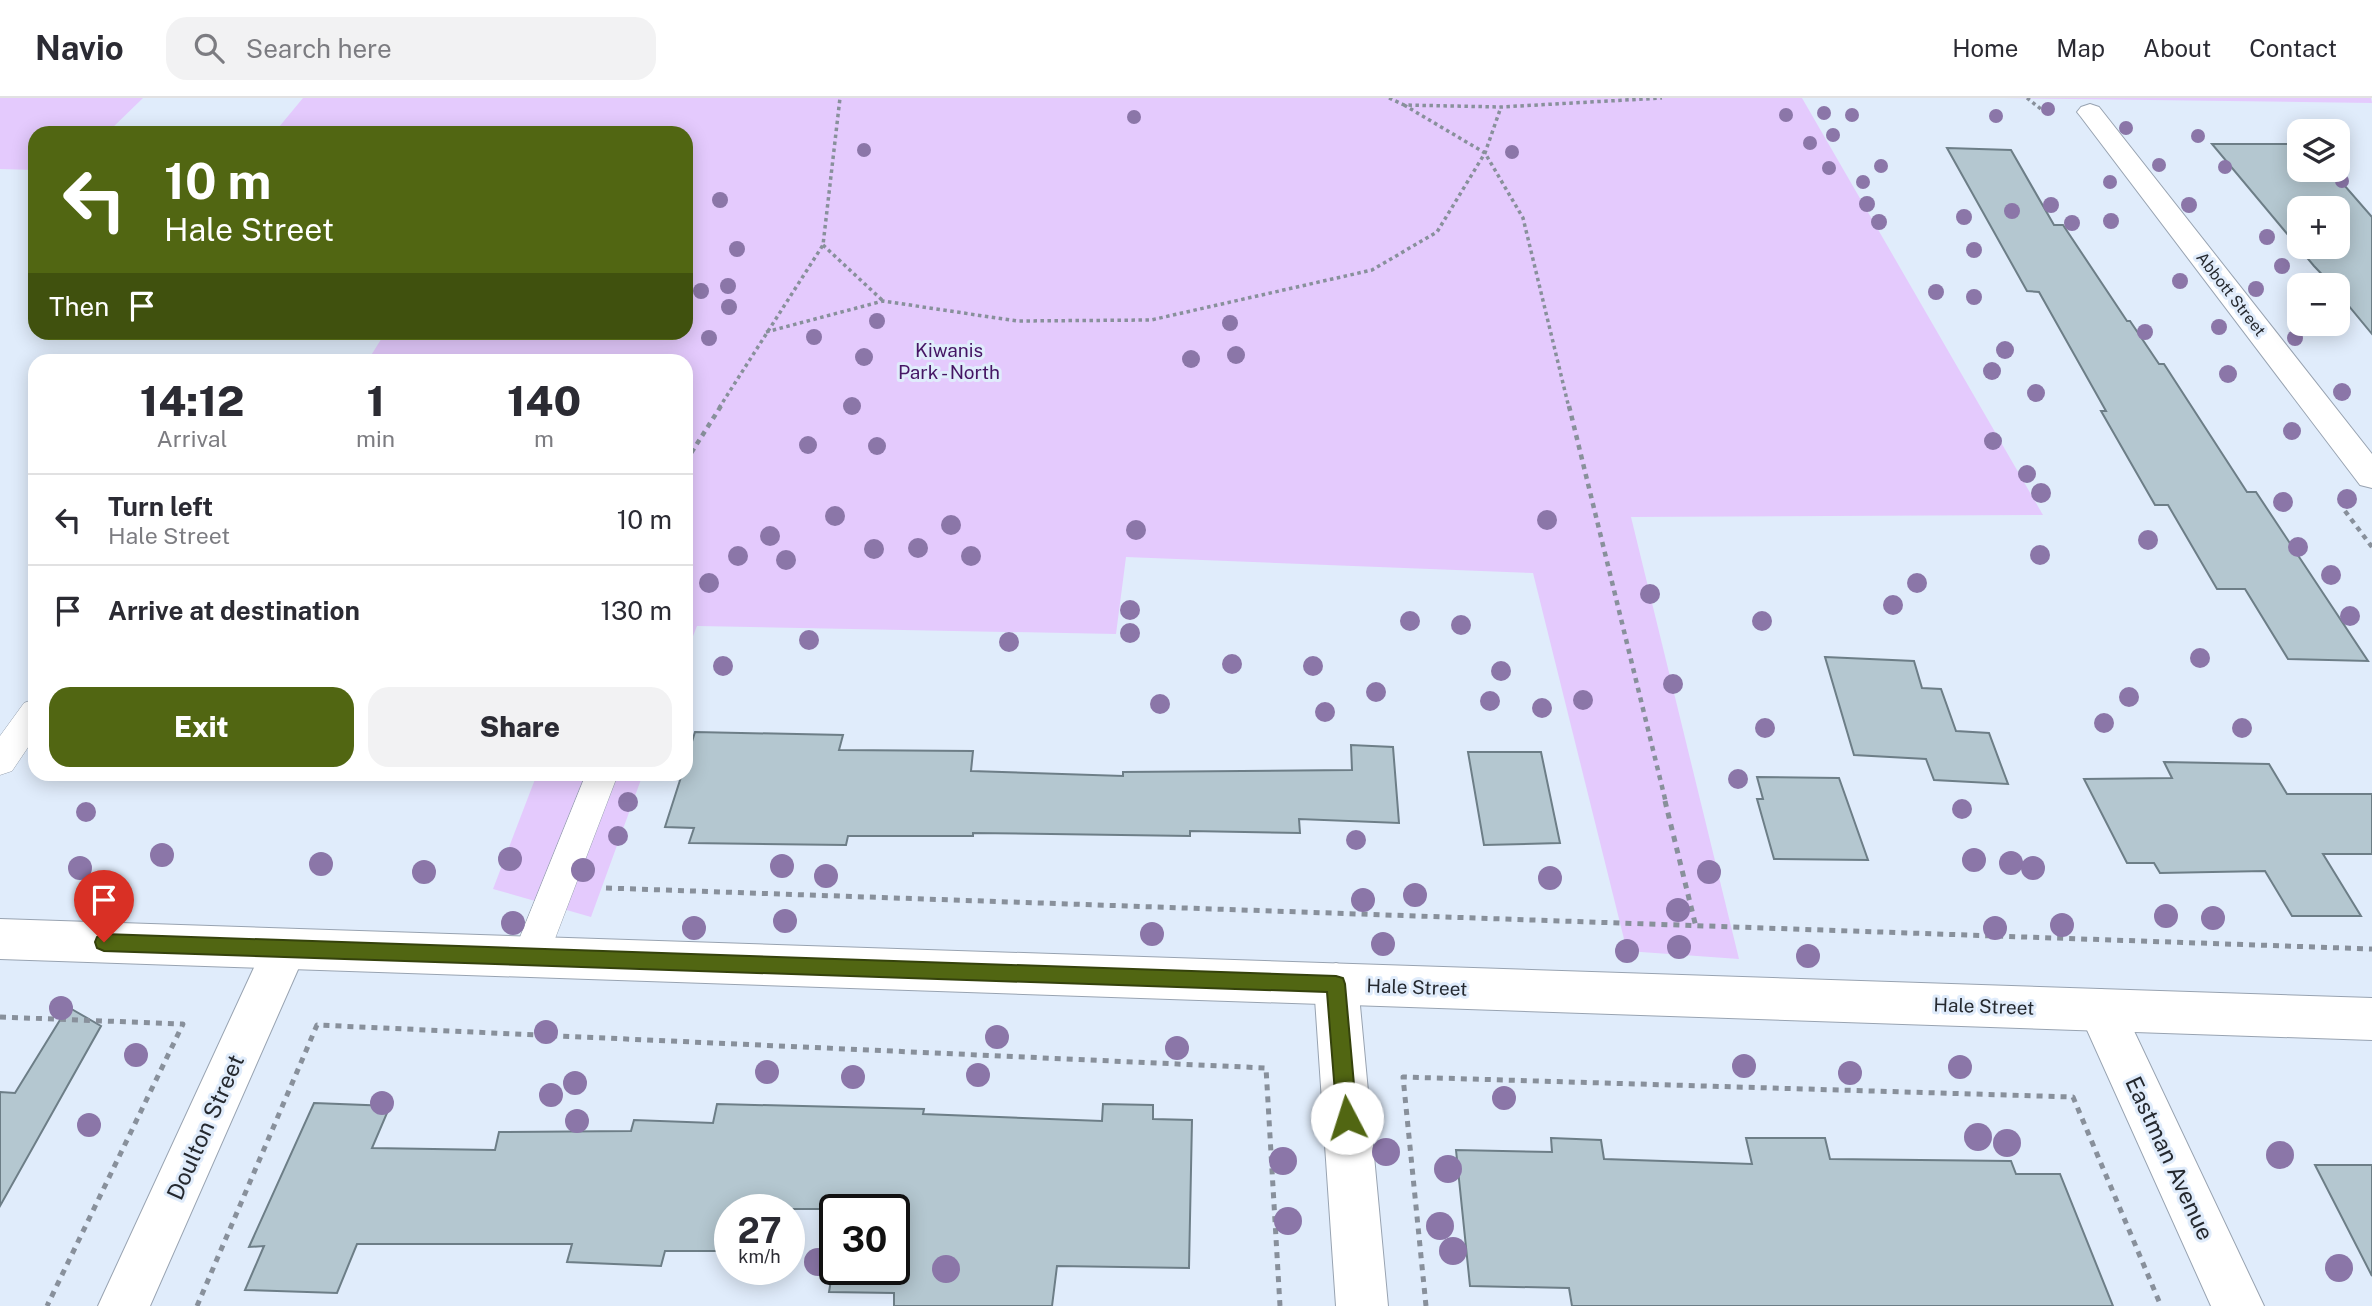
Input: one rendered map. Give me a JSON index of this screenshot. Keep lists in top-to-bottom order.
{
  "streets": {
    "street": [
      "Abbott Street",
      "Hale Street",
      "Doulton Street",
      "Eastman Avenue"
    ]
  },
  "crossings": [
    ["Hale Street", "Doulton Street"],
    ["Hale Street", "Eastman Avenue"]
  ],
  "parks": ["Kiwanis Park - North"],
  "page": {
    "header": "Navio",
    "search": "Search here",
    "nav": [
      "Home",
      "Map",
      "About",
      "Contact"
    ],
    "map_buttons": ["+", "−"],
    "turn": ["10 m", "Hale Street"],
    "then": "Then",
    "eta": [
      "14:12",
      "Arrival",
      "1",
      "min",
      "140",
      "m"
    ],
    "list": [
      {
        "name": "Turn left",
        "note": "Hale Street",
        "value": "10 m"
      },
      {
        "name": "Arrive at destination",
        "value": "130 m"
      }
    ],
    "buttons": ["Exit", "Share"],
    "speed": "27 km/h",
    "limit": "30"
  }
}
